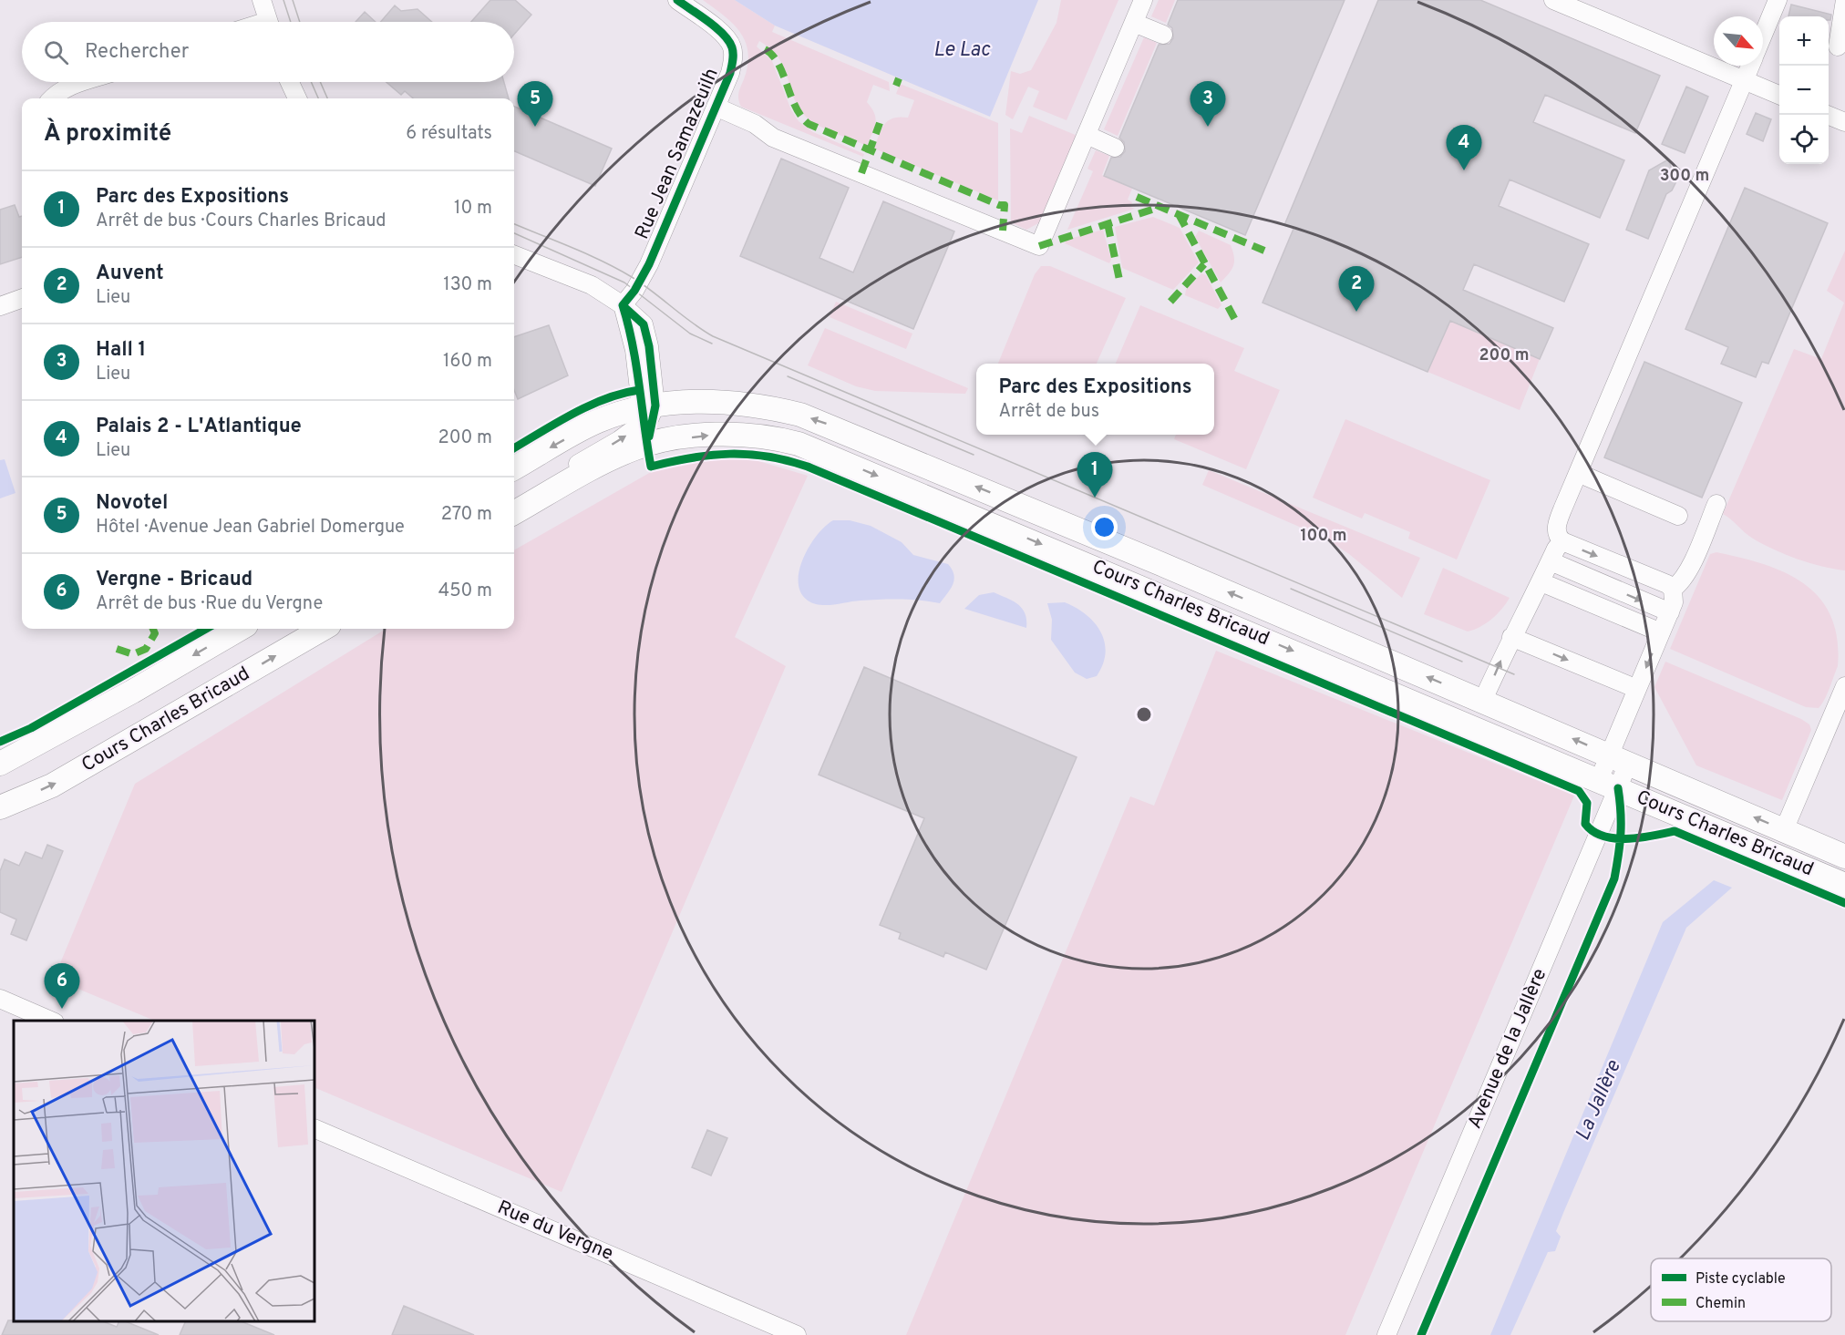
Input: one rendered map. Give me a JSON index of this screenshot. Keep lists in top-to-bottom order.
{
  "streets": {
    "main road": ["Cours Charles Bricaud"],
    "street": ["Rue Jean Samazeuilh", "Avenue de la Jallère", "Rue du Vergne"]
  },
  "crossings": [
    ["Cours Charles Bricaud", "Avenue de la Jallère"]
  ],
  "water": ["Le Lac", "La Jallère"],
  "legend": ["Piste cyclable", "Chemin"],
  "north": "bottom right",
  "page": {
    "map_buttons": ["+", "−"],
    "search": "Rechercher",
    "pins": [
      "3",
      "5",
      "4",
      "2",
      "1",
      "6"
    ],
    "heading": ["À proximité", "6 résultats"],
    "list": [
      {
        "mark": "1",
        "name": "Parc des Expositions",
        "note": "Arrêt de bus · Cours Charles Bricaud",
        "value": "10 m"
      },
      {
        "mark": "2",
        "name": "Auvent",
        "note": "Lieu",
        "value": "130 m"
      },
      {
        "mark": "3",
        "name": "Hall 1",
        "note": "Lieu",
        "value": "160 m"
      },
      {
        "mark": "4",
        "name": "Palais 2 - L'Atlantique",
        "note": "Lieu",
        "value": "200 m"
      },
      {
        "mark": "5",
        "name": "Novotel",
        "note": "Hôtel · Avenue Jean Gabriel Domergue",
        "value": "270 m"
      },
      {
        "mark": "6",
        "name": "Vergne - Bricaud",
        "note": "Arrêt de bus · Rue du Vergne",
        "value": "450 m"
      }
    ],
    "popup": ["Parc des Expositions", "Arrêt de bus"]
  },
  "rings": ["300 m", "200 m", "100 m"]
}
